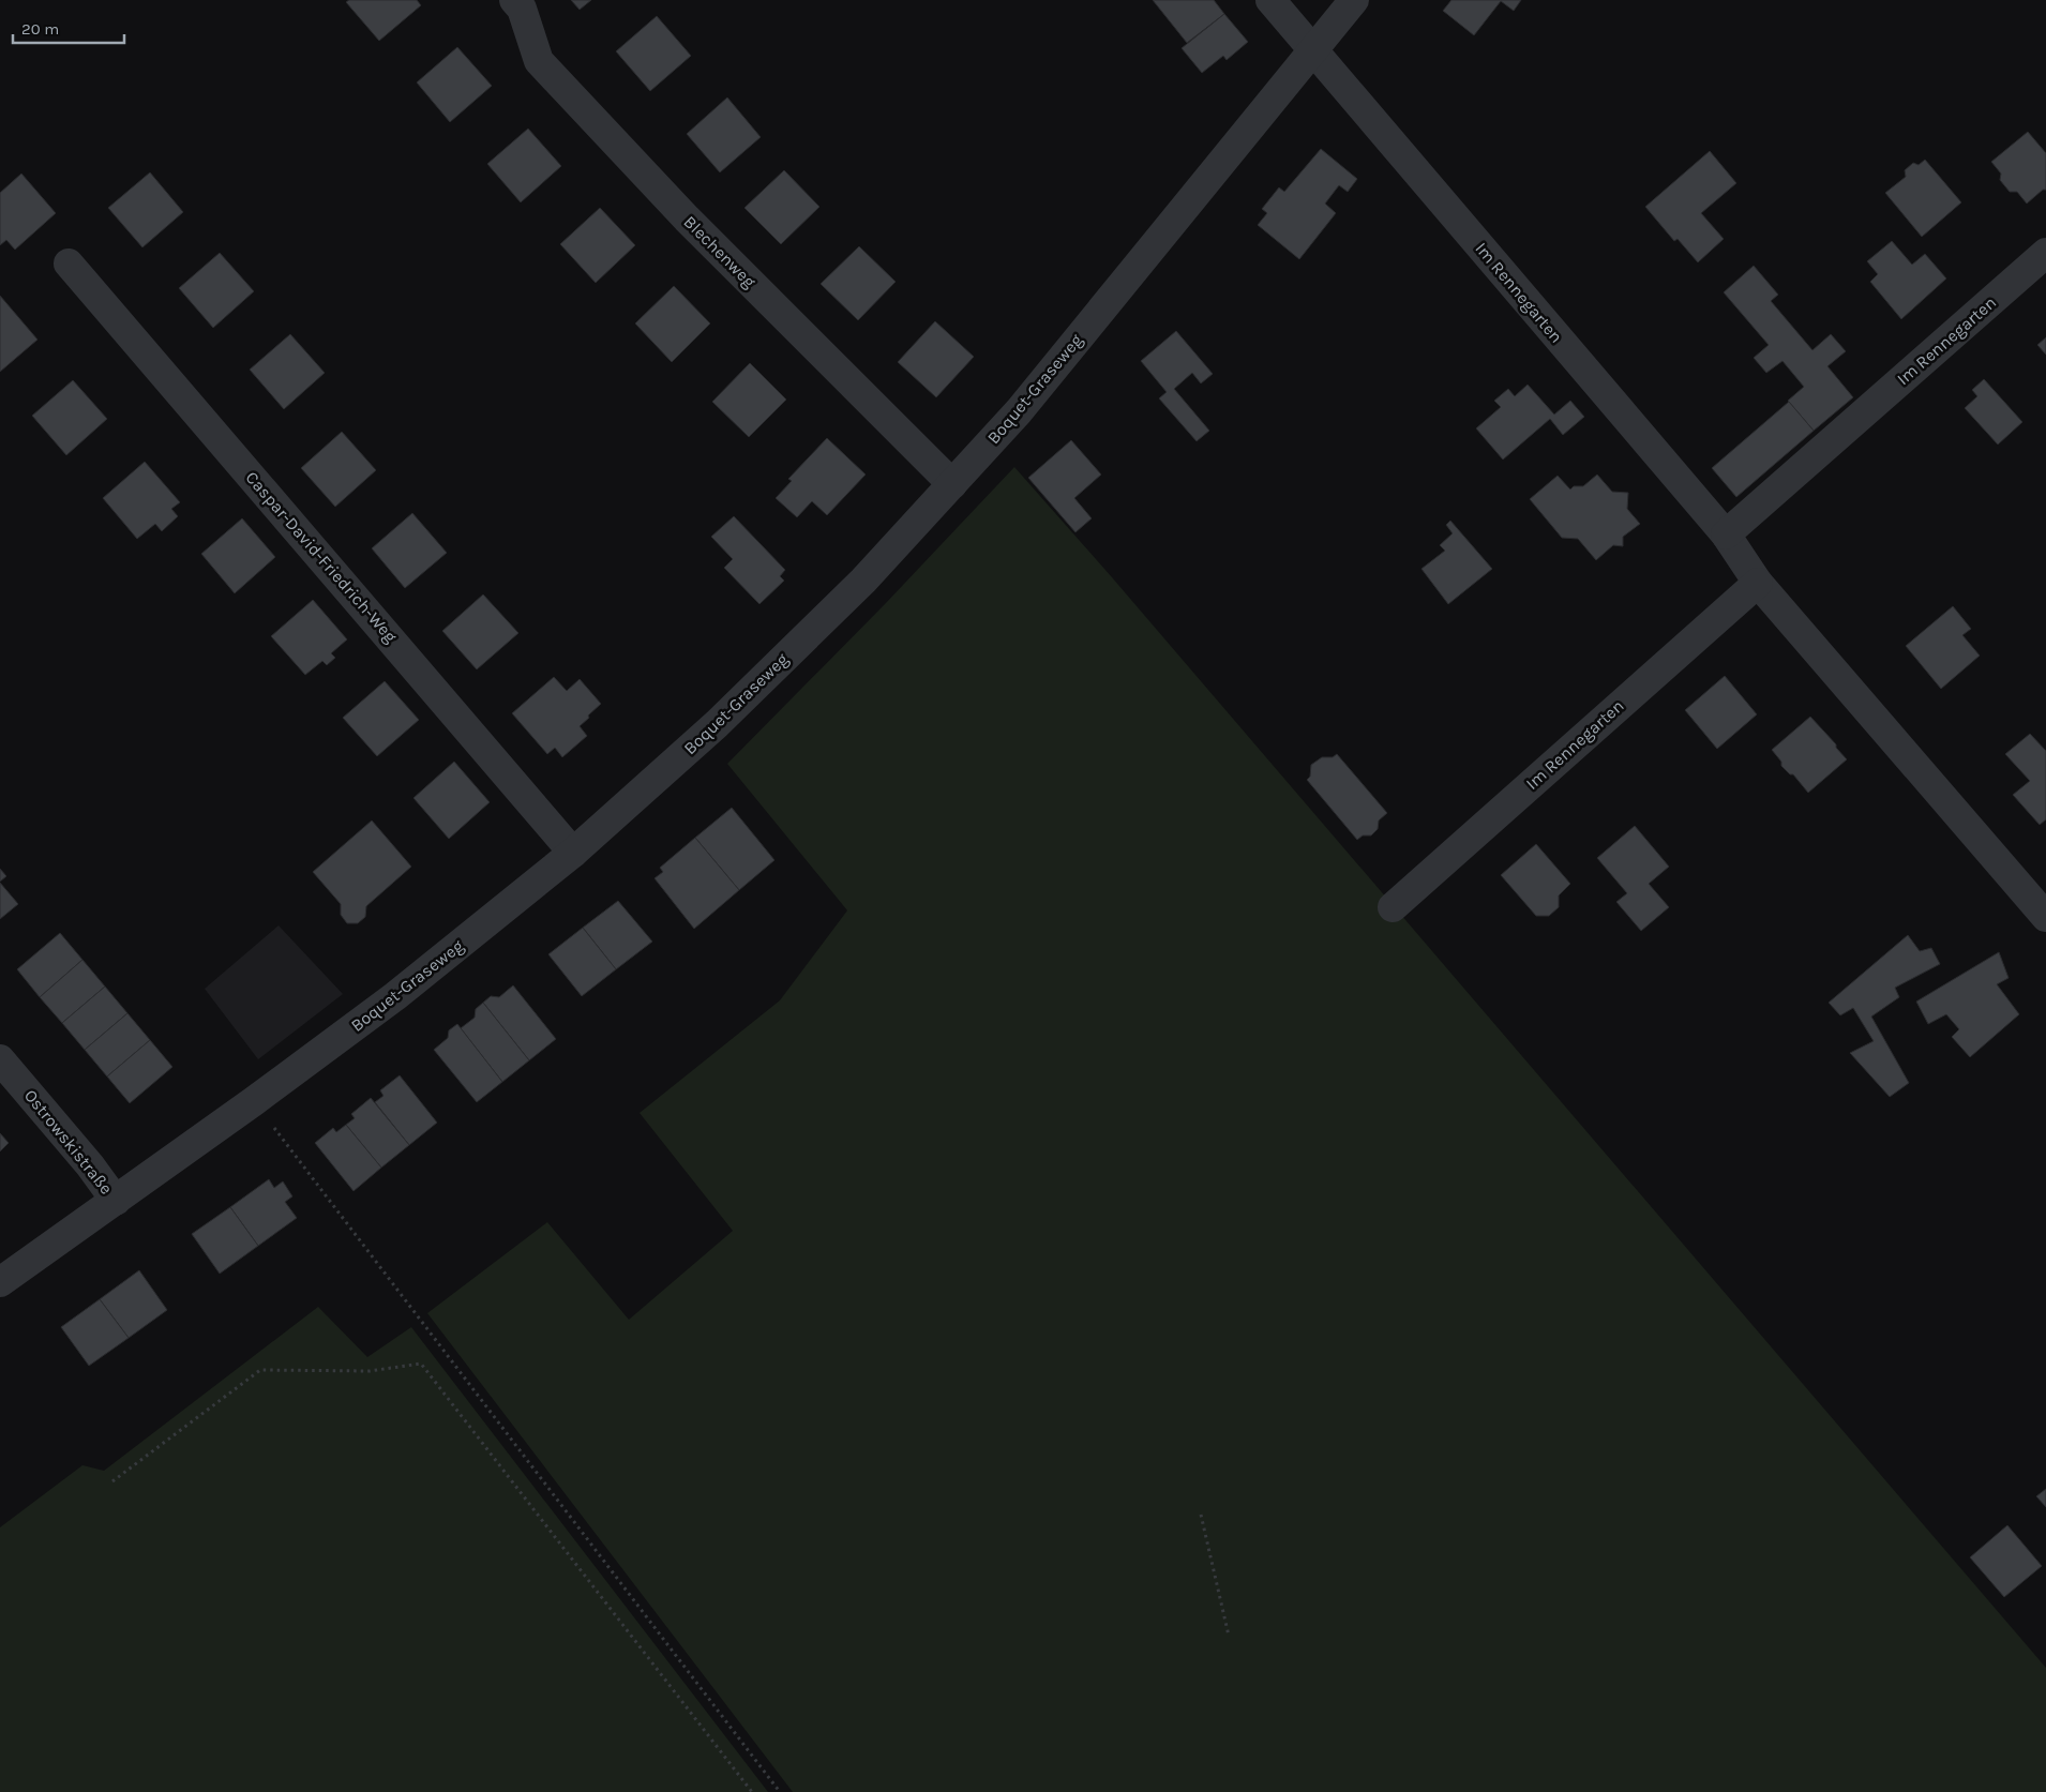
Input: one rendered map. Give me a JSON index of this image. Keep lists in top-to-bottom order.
{
  "streets": {
    "street": [
      "Blechenweg",
      "Im Rennegarten",
      "Boquet-Graseweg",
      "Caspar-David-Friedrich-Weg",
      "Ostrowskistraße"
    ]
  },
  "crossings": [
    ["Blechenweg", "Boquet-Graseweg"],
    ["Im Rennegarten", "Boquet-Graseweg"],
    ["Boquet-Graseweg", "Caspar-David-Friedrich-Weg"],
    ["Boquet-Graseweg", "Ostrowskistraße"]
  ],
  "scale_bar": "20 m"
}
